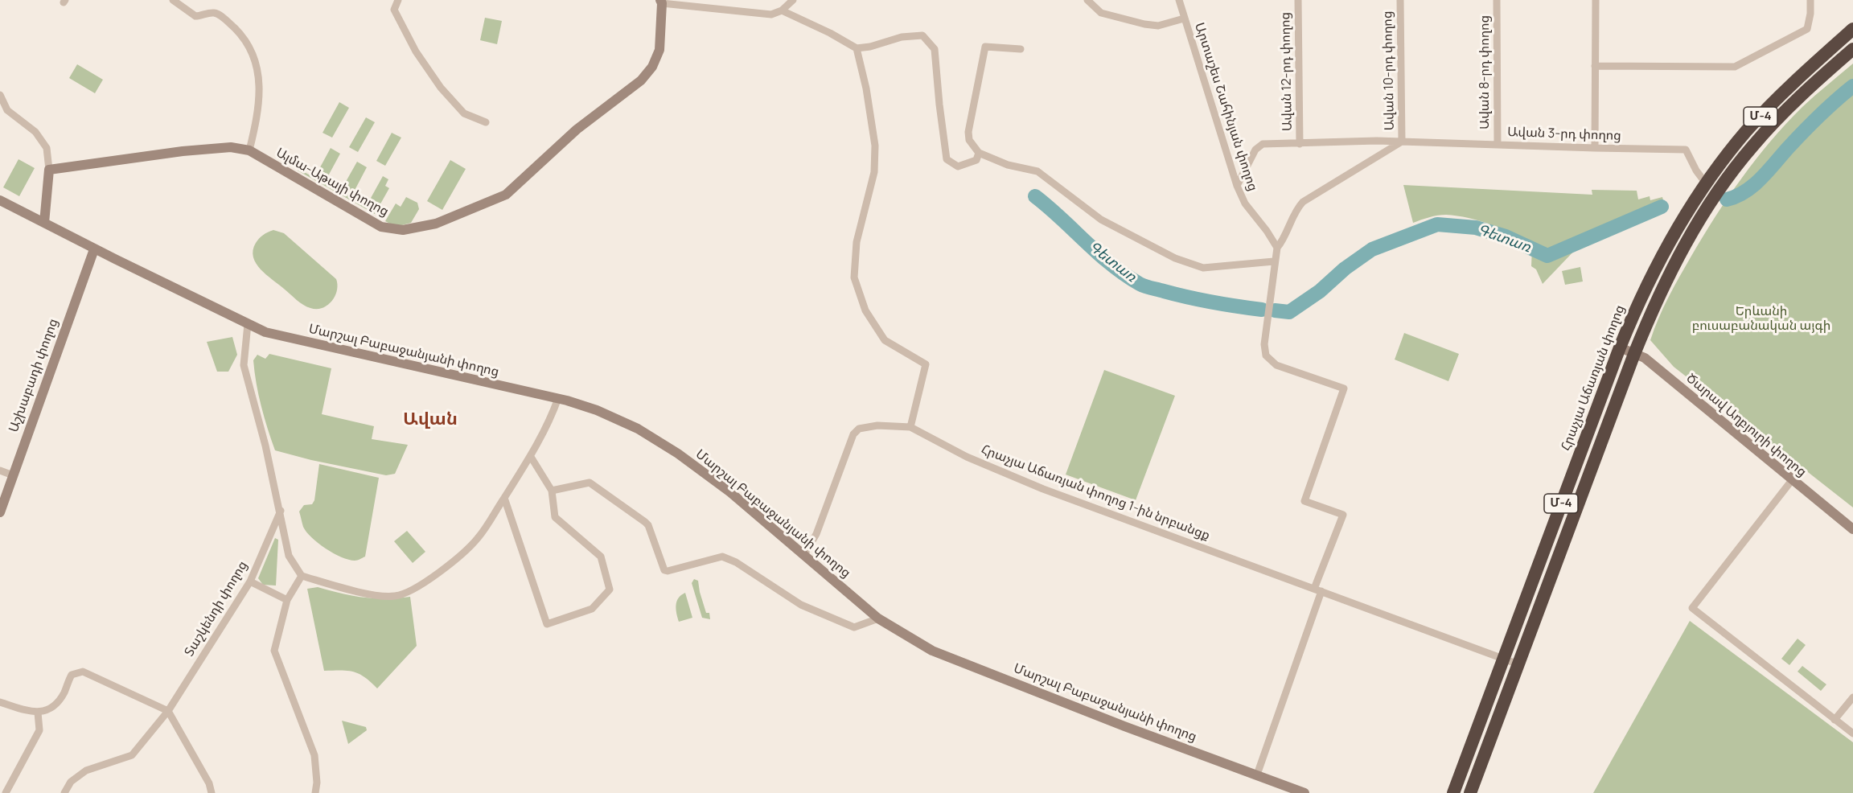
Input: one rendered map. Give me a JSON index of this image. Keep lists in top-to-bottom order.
{
  "streets": {
    "highway": ["Մ-4", "Հրաչյա Աճառյան փողոց"],
    "main road": [
      "Ալմա-Աթայի փողոց",
      "Մարշալ Բաբաջանյանի փողոց",
      "Աշխաբադի փողոց",
      "Ծարավ Աղբյուրի փողոց"
    ],
    "street": [
      "Ավան 10-րդ փողոց",
      "Ավան 12-րդ փողոց",
      "Ավան 8-րդ փողոց",
      "Արտաշես Շահինյան փողոց",
      "Ավան 3-րդ փողոց",
      "Հրաչյա Աճառյան փողոց 1-ին նրբանցք",
      "Տաշկենդի փողոց"
    ]
  },
  "crossings": [
    ["Ավան 10-րդ փողոց", "Ավան 3-րդ փողոց"],
    ["Ավան 12-րդ փողոց", "Ավան 3-րդ փողոց"],
    ["Ավան 8-րդ փողոց", "Ավան 3-րդ փողոց"],
    ["Արտաշես Շահինյան փողոց", "Ավան 3-րդ փողոց"],
    ["Մ-4", "Ծարավ Աղբյուրի փողոց"],
    ["Մ-4", "Հրաչյա Աճառյան փողոց 1-ին նրբանցք"],
    ["Ավան 3-րդ փողոց", "Հրաչյա Աճառյան փողոց"],
    ["Մարշալ Բաբաջանյանի փողոց", "Աշխաբադի փողոց"],
    ["Հրաչյա Աճառյան փողոց", "Ծարավ Աղբյուրի փողոց"],
    ["Հրաչյա Աճառյան փողոց", "Հրաչյա Աճառյան փողոց 1-ին նրբանցք"]
  ],
  "districts": ["Ավան"],
  "water": ["Գետառ"],
  "parks": ["Երևանի բուսաբանական այգի"]
}
